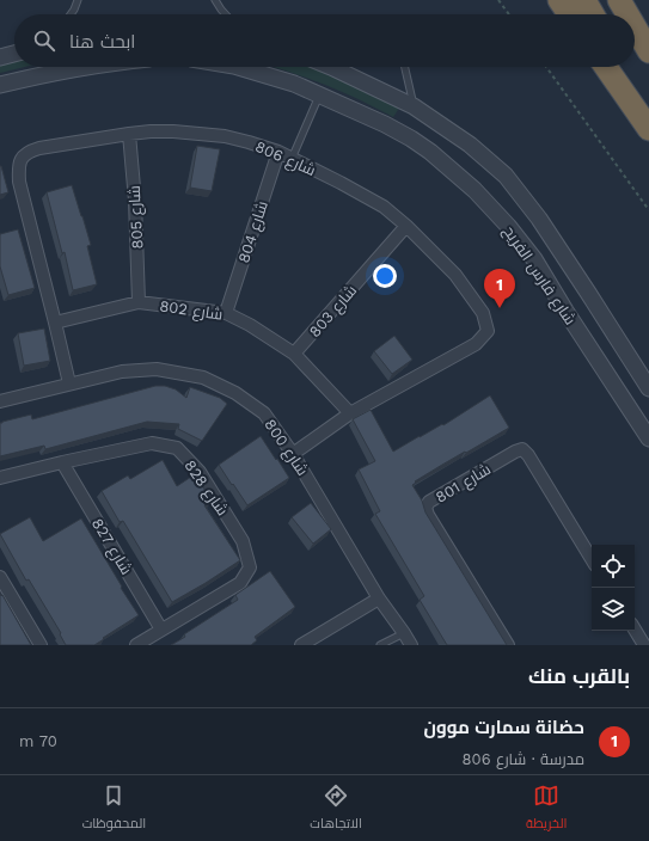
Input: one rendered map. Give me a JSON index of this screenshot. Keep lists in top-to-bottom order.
{
  "streets": {
    "street": [
      "شارع 806",
      "شارع 805",
      "شارع 804",
      "شارع فارس الفريح",
      "شارع 802",
      "شارع 803",
      "شارع 800",
      "شارع 801",
      "شارع 828",
      "شارع 827"
    ]
  },
  "crossings": [
    ["شارع 806", "شارع 805"],
    ["شارع 806", "شارع 804"],
    ["شارع 806", "شارع 802"],
    ["شارع 806", "شارع 803"],
    ["شارع 806", "شارع 800"],
    ["شارع 805", "شارع 802"],
    ["شارع 804", "شارع 802"],
    ["شارع 802", "شارع 803"],
    ["شارع 828", "شارع 827"]
  ],
  "page": {
    "search": "ابحث هنا",
    "pins": "1",
    "heading": "بالقرب منك",
    "list": [
      {
        "mark": "1",
        "name": "حضانة سمارت موون",
        "note": "مدرسة · شارع 806",
        "value": "70 m"
      }
    ],
    "nav": ["الخريطة", "الاتجاهات", "المحفوظات"]
  }
}
